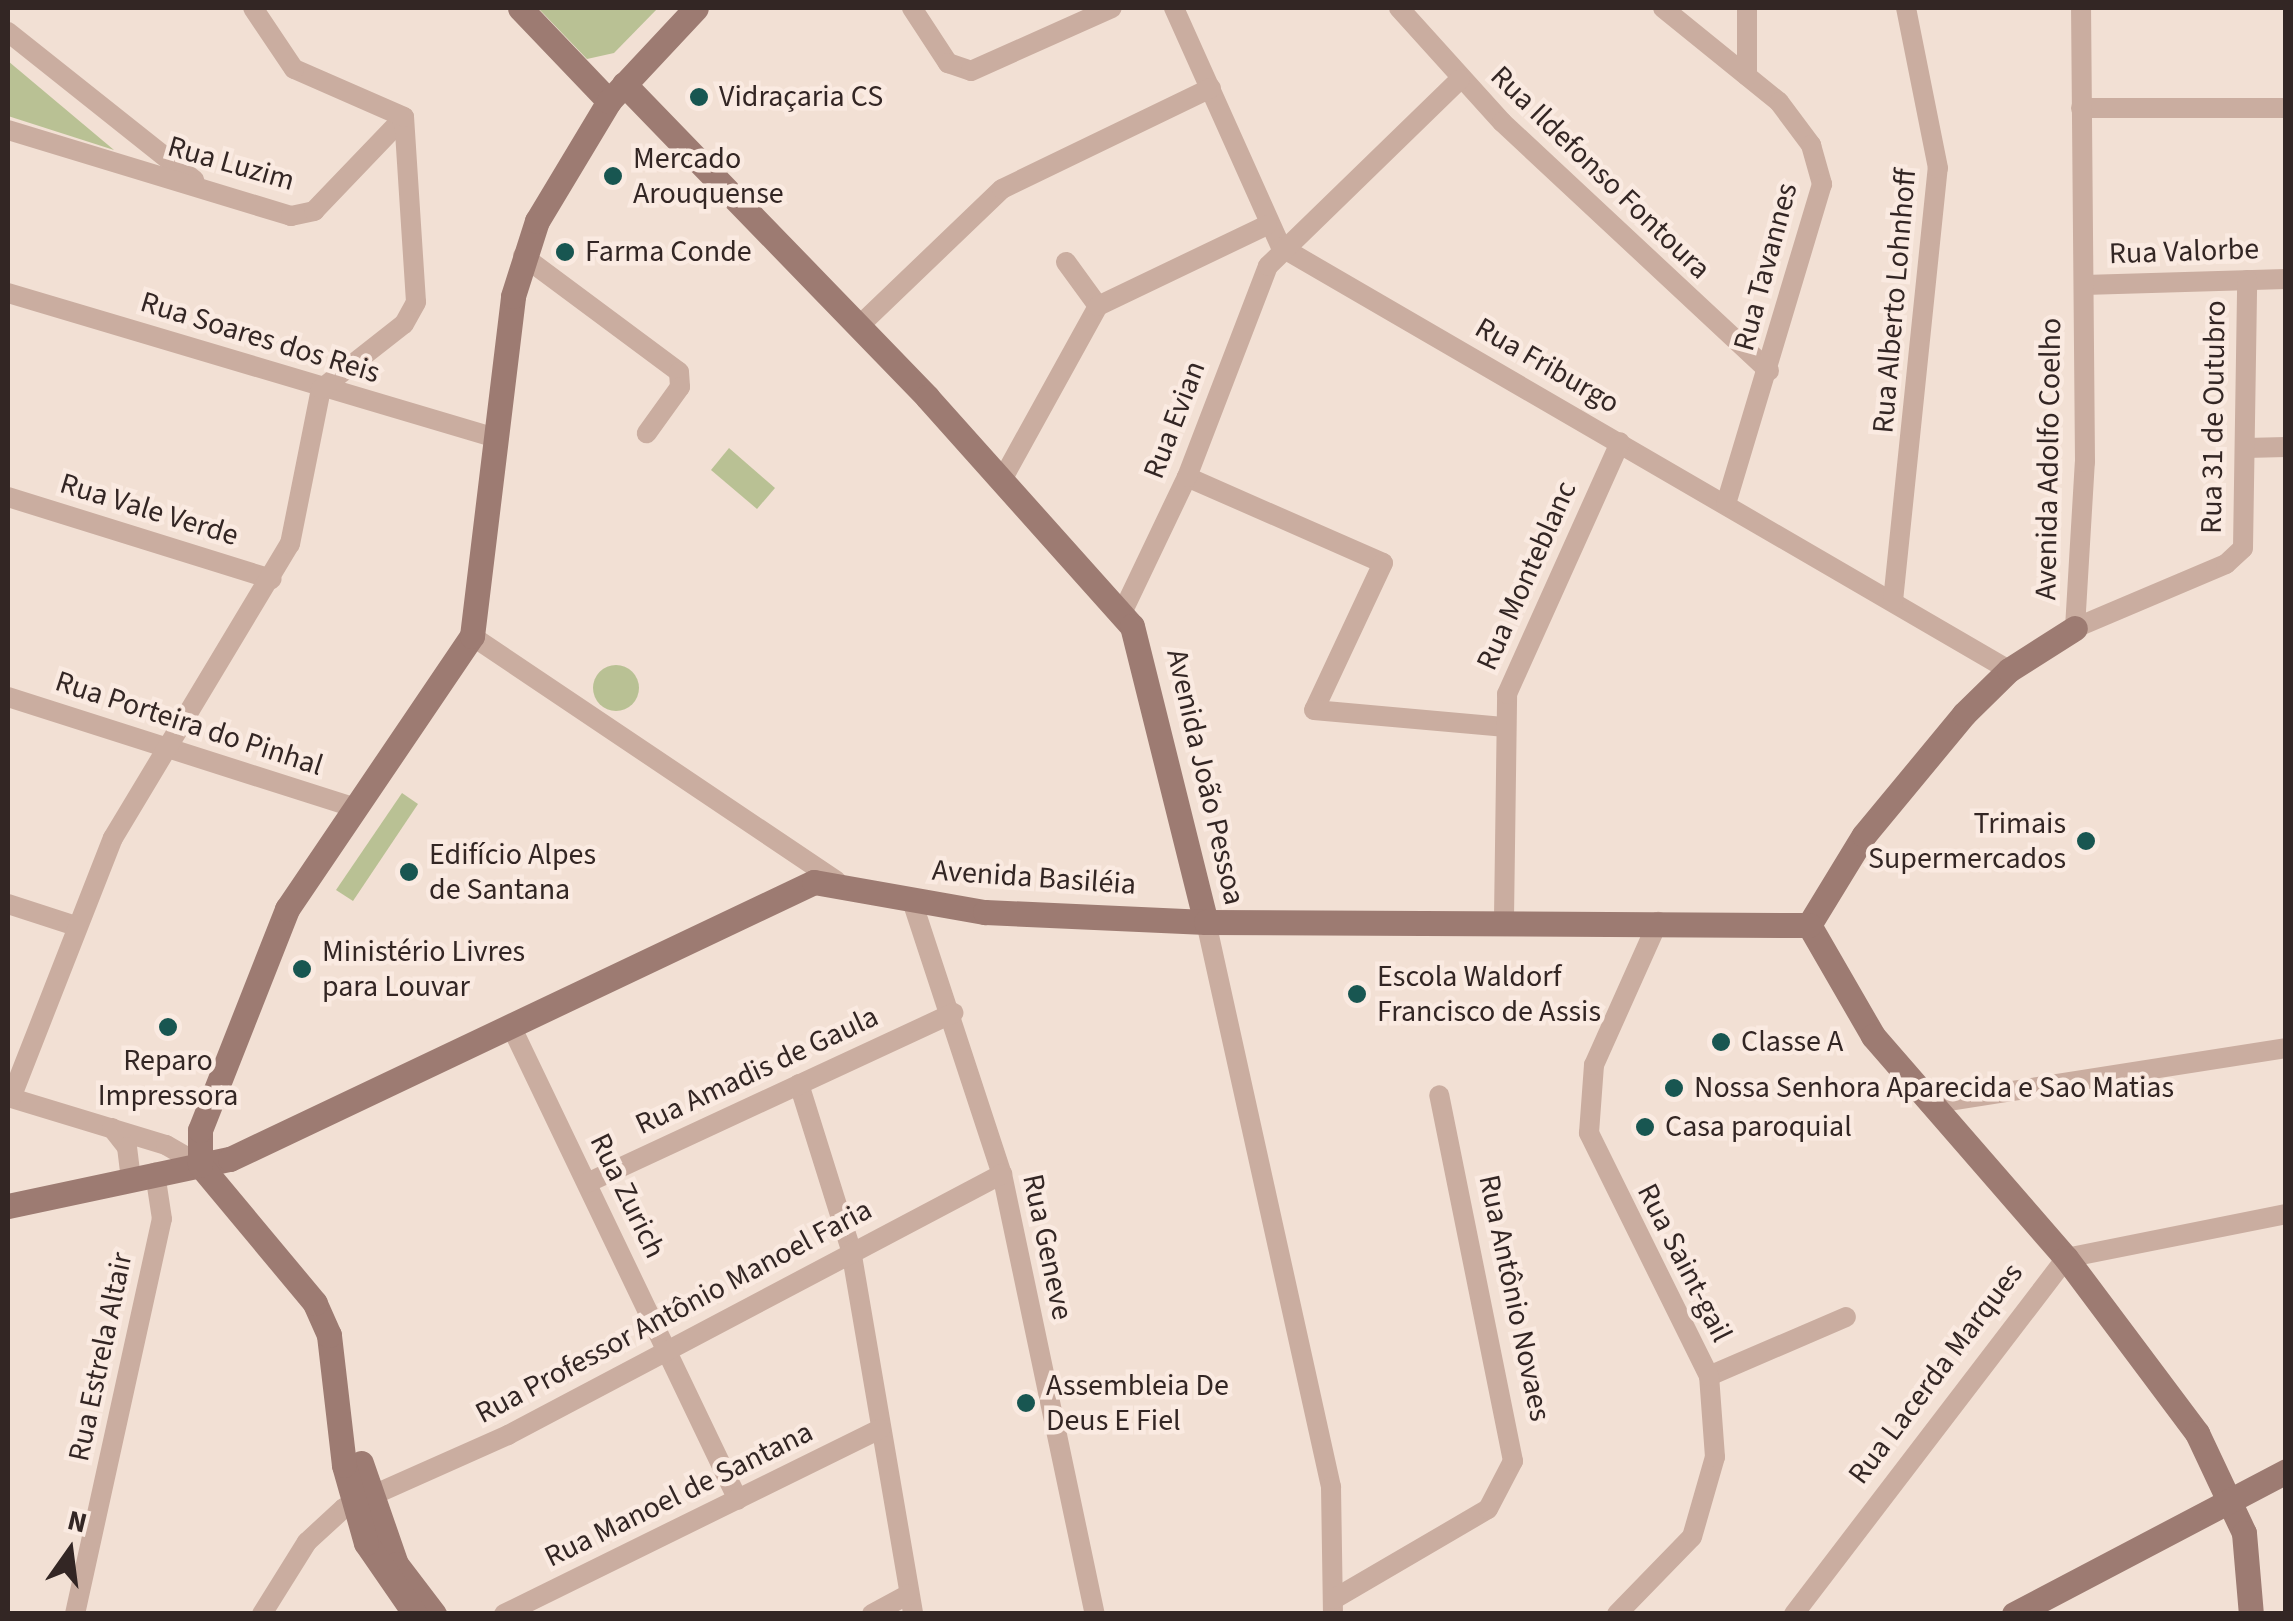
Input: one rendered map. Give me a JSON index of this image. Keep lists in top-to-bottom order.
{
  "streets": {
    "street": [
      "Rua Luzim",
      "Rua Ildefonso Fontoura",
      "Rua Valorbe",
      "Rua Tavannes",
      "Rua Alberto Lohnhoff",
      "Rua Soares dos Reis",
      "Rua Friburgo",
      "Rua 31 de Outubro",
      "Rua Evian",
      "Avenida Adolfo Coelho",
      "Rua Vale Verde",
      "Rua Monteblanc",
      "Rua Porteira do Pinhal",
      "Avenida João Pessoa",
      "Avenida Basiléia",
      "Rua Amadis de Gaula",
      "Rua Zurich",
      "Rua Geneve",
      "Rua Saint-gail",
      "Rua Antônio Novaes",
      "Rua Professor Antônio Manoel Faria",
      "Rua Estrela Altair",
      "Rua Lacerda Marques",
      "Rua Manoel de Santana"
    ]
  },
  "crossings": [
    ["Rua Ildefonso Fontoura", "Rua Tavannes"],
    ["Rua Valorbe", "Rua 31 de Outubro"],
    ["Rua Valorbe", "Avenida Adolfo Coelho"],
    ["Rua Tavannes", "Rua Friburgo"],
    ["Rua Alberto Lohnhoff", "Rua Friburgo"],
    ["Rua Friburgo", "Rua Evian"],
    ["Rua Friburgo", "Avenida Adolfo Coelho"],
    ["Rua Friburgo", "Rua Monteblanc"],
    ["Rua 31 de Outubro", "Avenida Adolfo Coelho"],
    ["Rua Evian", "Avenida João Pessoa"],
    ["Avenida Adolfo Coelho", "Avenida Basiléia"],
    ["Rua Monteblanc", "Avenida Basiléia"],
    ["Avenida João Pessoa", "Avenida Basiléia"],
    ["Avenida João Pessoa", "Rua Antônio Novaes"],
    ["Avenida Basiléia", "Rua Zurich"],
    ["Avenida Basiléia", "Rua Geneve"],
    ["Avenida Basiléia", "Rua Saint-gail"],
    ["Avenida Basiléia", "Rua Estrela Altair"],
    ["Rua Amadis de Gaula", "Rua Zurich"],
    ["Rua Amadis de Gaula", "Rua Geneve"],
    ["Rua Zurich", "Rua Professor Antônio Manoel Faria"],
    ["Rua Zurich", "Rua Manoel de Santana"],
    ["Rua Geneve", "Rua Professor Antônio Manoel Faria"]
  ],
  "places": [
    "Vidraçaria CS",
    "Mercado Arouquense",
    "Farma Conde",
    "Trimais Supermercados",
    "Edifício Alpes de Santana",
    "Ministério Livres para Louvar",
    "Escola Waldorf Francisco de Assis",
    "Reparo Impressora",
    "Classe A",
    "Nossa Senhora Aparecida e Sao Matias",
    "Casa paroquial",
    "Assembleia De Deus E Fiel"
  ],
  "north": "top"
}
